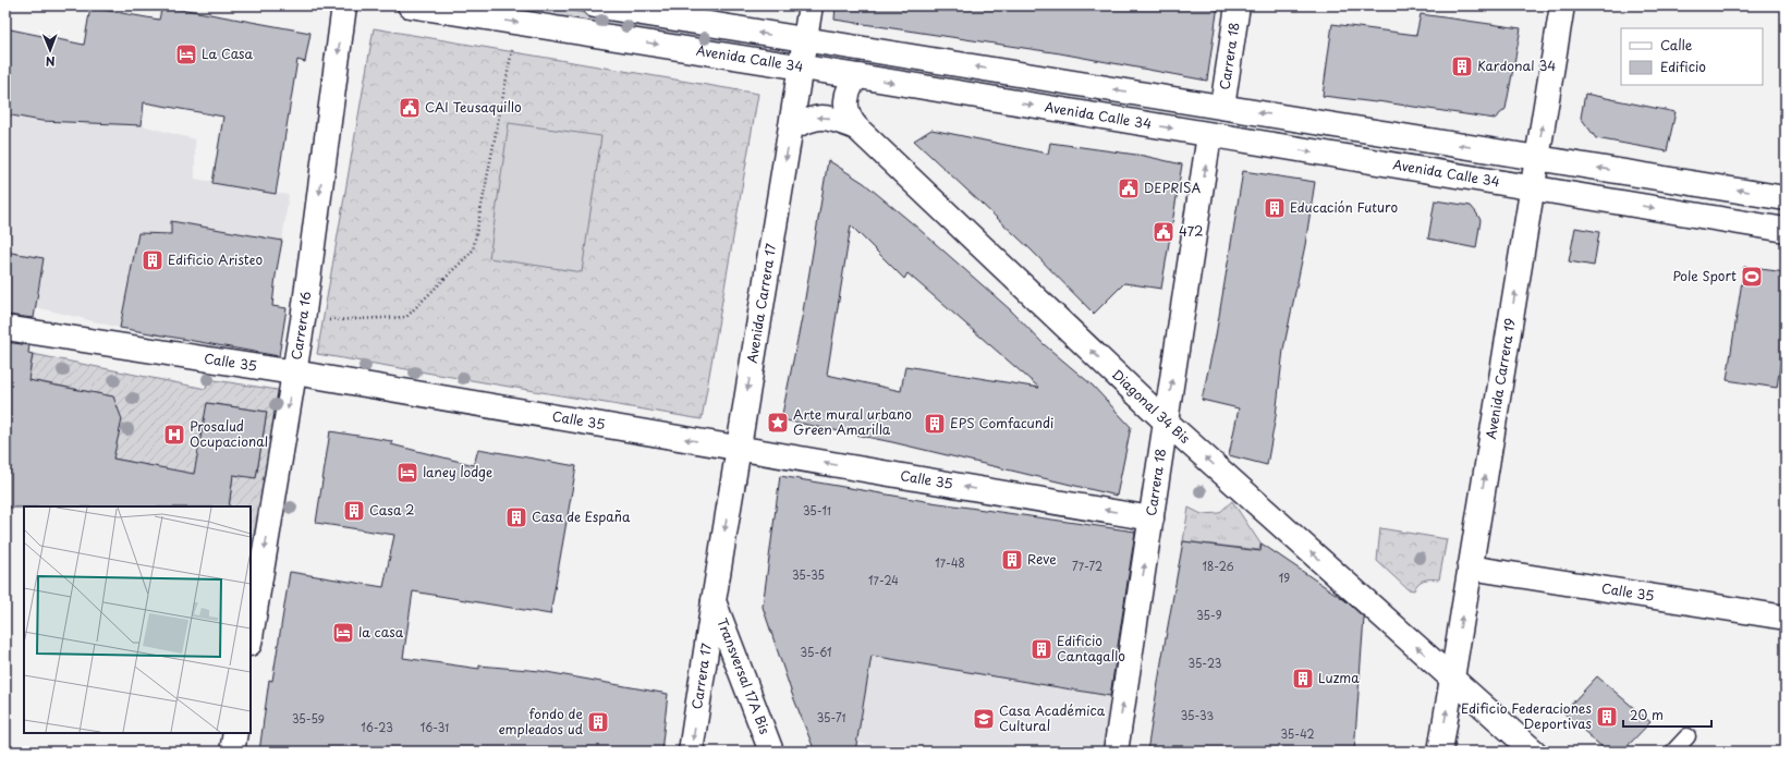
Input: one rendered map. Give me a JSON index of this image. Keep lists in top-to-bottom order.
{
  "streets": {
    "main road": [
      "Carrera 18",
      "Avenida Calle 34",
      "Avenida Carrera 17",
      "Carrera 16",
      "Calle 35",
      "Avenida Carrera 19",
      "Diagonal 34 Bis",
      "Carrera 17",
      "Transversal 17A Bis"
    ]
  },
  "crossings": [
    ["Carrera 18", "Avenida Calle 34"],
    ["Carrera 18", "Calle 35"],
    ["Carrera 18", "Diagonal 34 Bis"],
    ["Avenida Calle 34", "Avenida Carrera 17"],
    ["Avenida Calle 34", "Avenida Carrera 19"],
    ["Avenida Calle 34", "Diagonal 34 Bis"],
    ["Avenida Carrera 17", "Calle 35"],
    ["Avenida Carrera 17", "Diagonal 34 Bis"],
    ["Avenida Carrera 17", "Carrera 17"],
    ["Avenida Carrera 17", "Transversal 17A Bis"],
    ["Carrera 16", "Calle 35"],
    ["Calle 35", "Avenida Carrera 19"],
    ["Avenida Carrera 19", "Diagonal 34 Bis"],
    ["Carrera 17", "Transversal 17A Bis"]
  ],
  "one_way": [
    "Carrera 18",
    "Avenida Carrera 17",
    "Carrera 16",
    "Calle 35",
    "Avenida Carrera 19",
    "Diagonal 34 Bis",
    "Carrera 17"
  ],
  "places": {
    "hotel": ["La Casa", "laney lodge", "la casa"],
    "building": [
      "Kardonal 34",
      "Educación Futuro",
      "Edificio Aristeo",
      "EPS Comfacundi",
      "Casa 2",
      "Casa de España",
      "Reve",
      "Edificio Cantagallo",
      "Luzma",
      "Edificio Federaciones Deportivas",
      "fondo de empleados ud"
    ],
    "public building": ["CAI Teusaquillo", "DEPRISA", "472"],
    "sports": ["Pole Sport"],
    "place": ["Arte mural urbano Green Amarilla"],
    "hospital": ["Prosalud Ocupacional"],
    "school or university": ["Casa Académica Cultural"]
  },
  "house_numbers": [
    "35-11",
    "17-48",
    "77-72",
    "18-26",
    "35-35",
    "19",
    "17-24",
    "35-9",
    "35-61",
    "35-23",
    "35-33",
    "35-71",
    "35-59",
    "16-23",
    "16-31",
    "35-42"
  ],
  "legend": ["Calle", "Edificio"],
  "scale_bar": "20 m",
  "north": "bottom"
}
